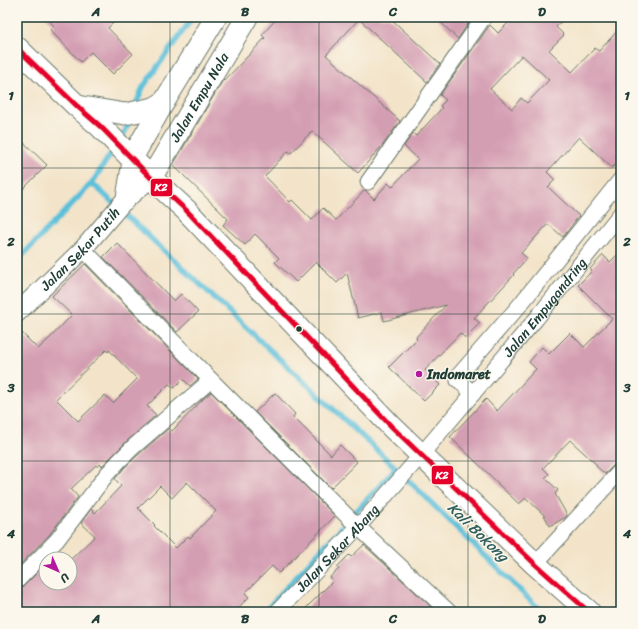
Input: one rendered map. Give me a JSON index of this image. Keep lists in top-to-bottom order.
{
  "streets": {
    "main road": ["Jalan Empu Nala"],
    "street": ["Jalan Sekar Putih", "Jalan Empugandring", "Jalan Sekar Abang"]
  },
  "crossings": [
    ["Jalan Empu Nala", "Jalan Sekar Putih"],
    ["Jalan Empugandring", "Jalan Sekar Abang"]
  ],
  "water": ["Kali Bokong"],
  "places": ["Indomaret"],
  "lines": ["transit line K2"],
  "north": "bottom right",
  "grid": {
    "columns": [
      "A",
      "B",
      "C",
      "D"
    ],
    "rows": [
      "1",
      "2",
      "3",
      "4"
    ]
  }
}
